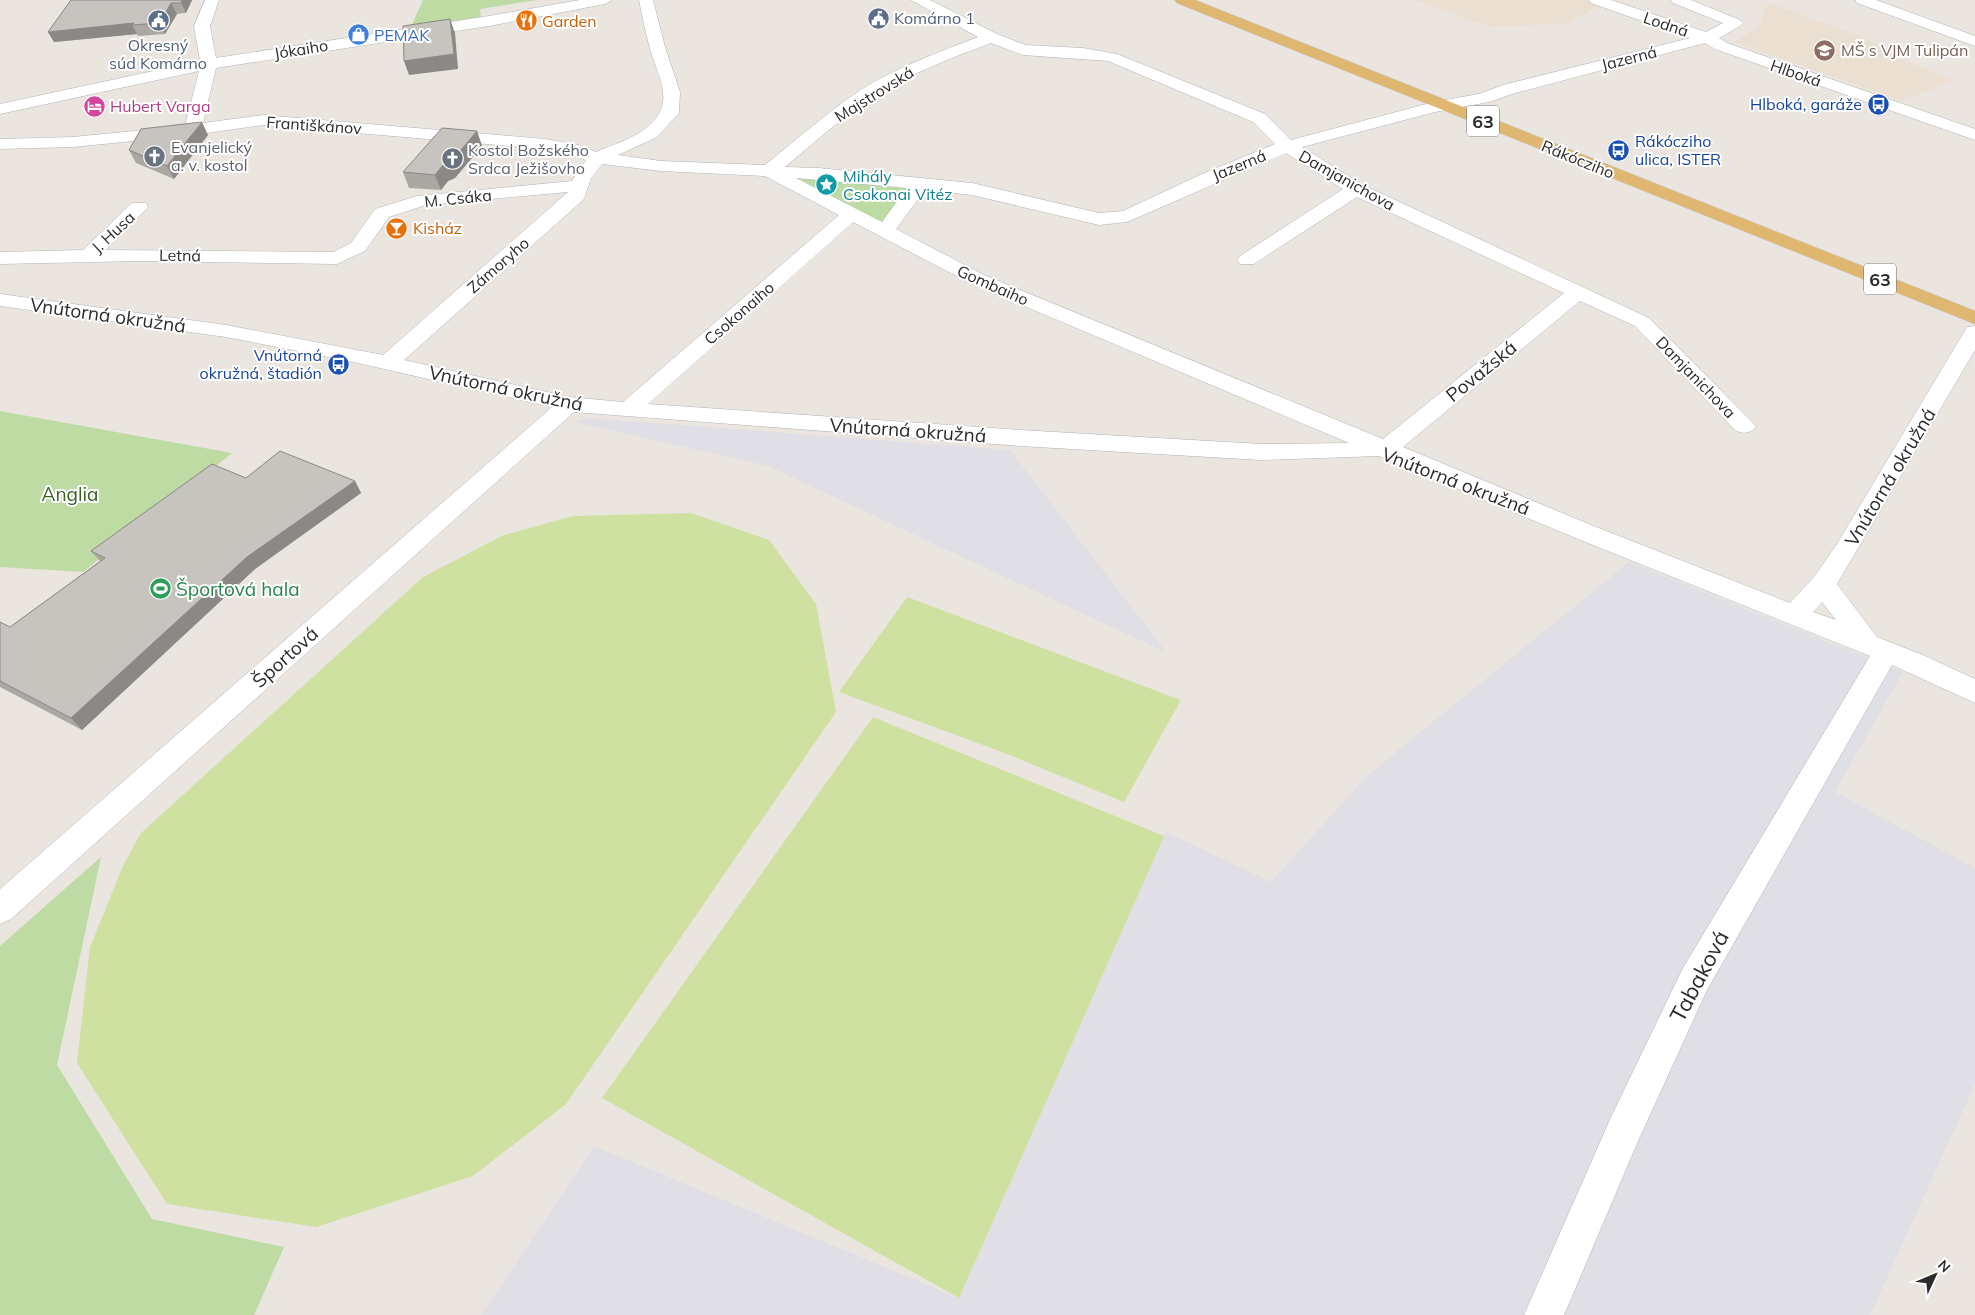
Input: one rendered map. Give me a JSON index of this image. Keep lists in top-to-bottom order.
{
  "streets": {
    "main road": ["63", "Rákócziho"],
    "street": [
      "Lodná",
      "Jókaiho",
      "Jazerná",
      "Hlboká",
      "Majstrovská",
      "Františkánov",
      "Damjanichova",
      "M. Csáka",
      "J. Husa",
      "Letná",
      "Zámoryho",
      "Gombaiho",
      "Csokonaiho",
      "Vnútorná okružná",
      "Považská",
      "Športová",
      "Tabaková"
    ]
  },
  "crossings": [
    ["Lodná", "Jazerná"],
    ["Lodná", "Hlboká"],
    ["Jazerná", "Hlboká"],
    ["Jazerná", "Majstrovská"],
    ["Jazerná", "Rákócziho"],
    ["Jazerná", "Damjanichova"],
    ["Jazerná", "Gombaiho"],
    ["Majstrovská", "Damjanichova"],
    ["Majstrovská", "Gombaiho"],
    ["Františkánov", "Zámoryho"],
    ["Františkánov", "Gombaiho"],
    ["Damjanichova", "Považská"],
    ["M. Csáka", "Letná"],
    ["M. Csáka", "Zámoryho"],
    ["J. Husa", "Letná"],
    ["Zámoryho", "Gombaiho"],
    ["Zámoryho", "Vnútorná okružná"],
    ["Gombaiho", "Csokonaiho"],
    ["Gombaiho", "Vnútorná okružná"],
    ["Gombaiho", "Považská"],
    ["Csokonaiho", "Vnútorná okružná"],
    ["Vnútorná okružná", "Považská"],
    ["Vnútorná okružná", "Športová"],
    ["Vnútorná okružná", "Tabaková"]
  ],
  "parks": ["Anglia"],
  "places": {
    "public building": ["Komárno 1", "Okresný súd Komárno"],
    "restaurant": ["Garden"],
    "shop": ["PEMAK"],
    "school or university": ["MŠ s VJM Tulipán"],
    "bus stop": ["Hlboká, garáže", "Rákócziho ulica, ISTER", "Vnútorná okružná, štadión"],
    "hotel": ["Hubert Varga"],
    "church": ["Evanjelický a. v. kostol", "Kostol Božského Srdca Ježišovho"],
    "place": ["Mihály Csokonai Vitéz"],
    "bar": ["Kisház"],
    "sports": ["Športová hala"]
  },
  "north": "top right"
}
